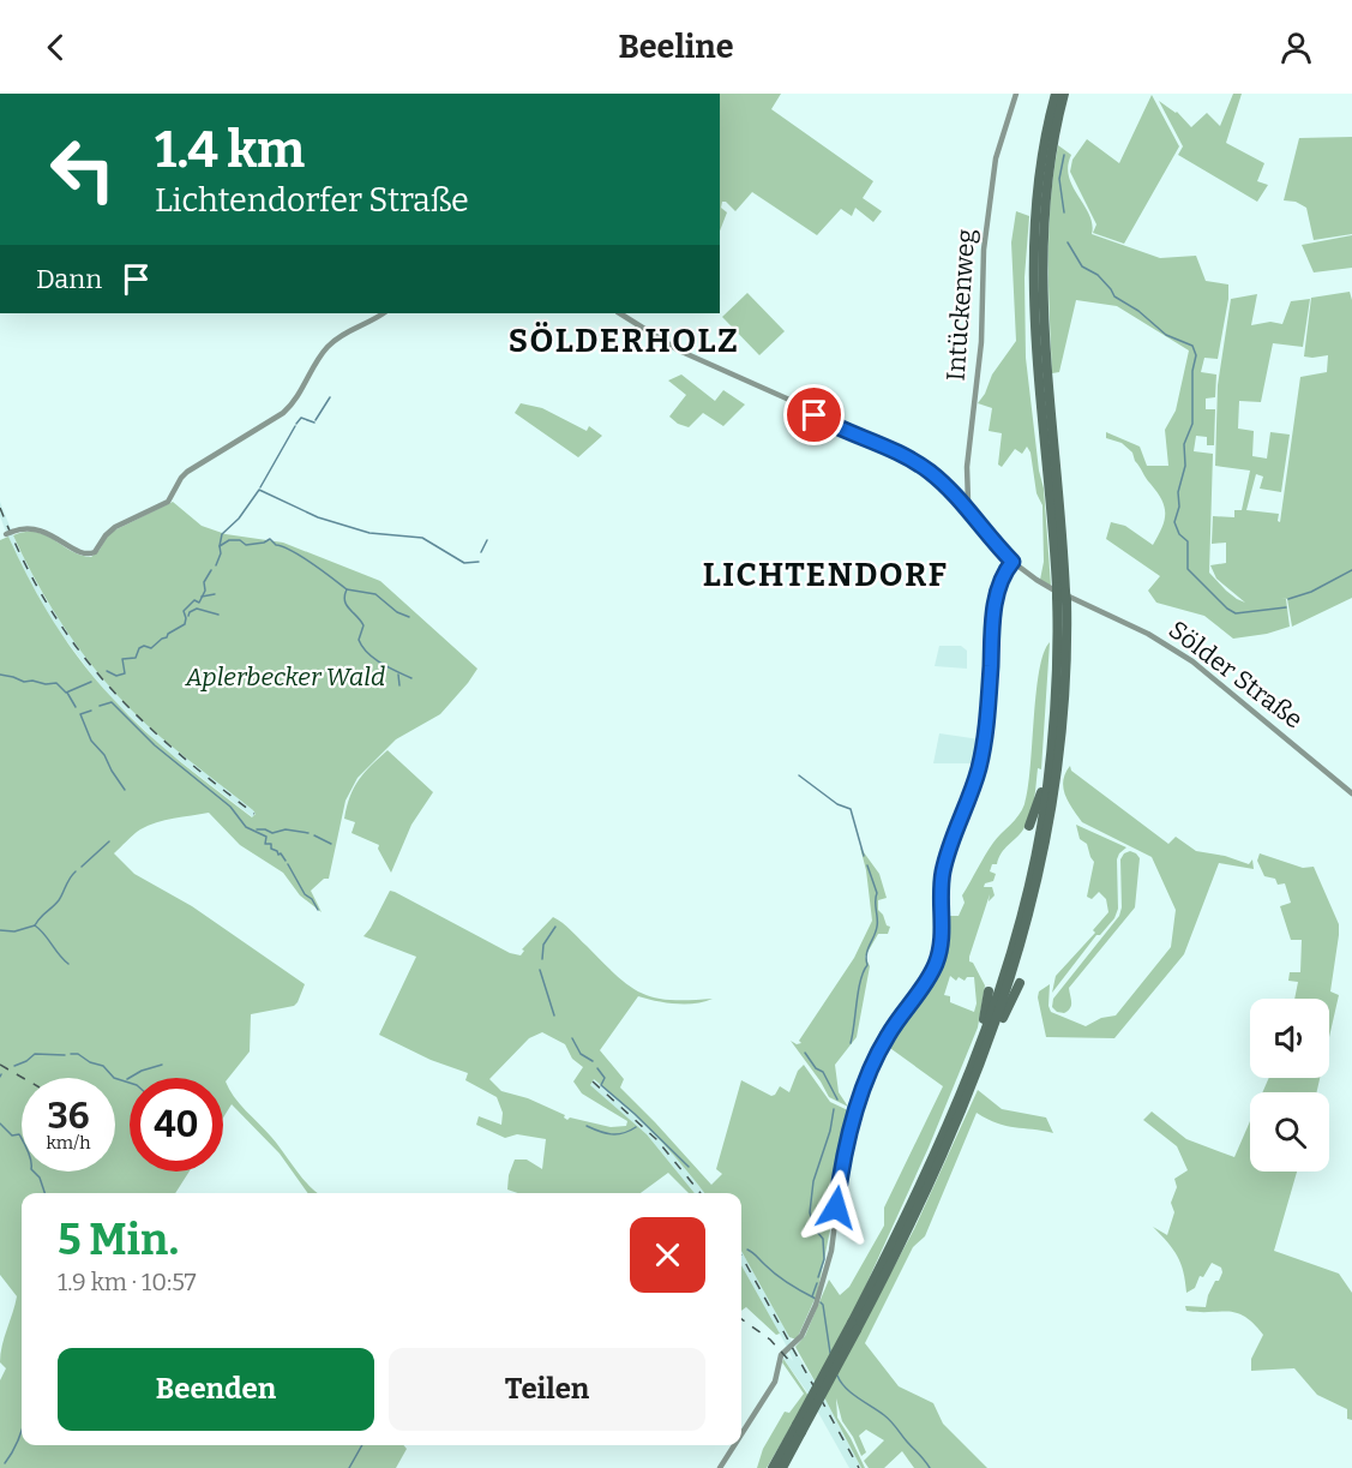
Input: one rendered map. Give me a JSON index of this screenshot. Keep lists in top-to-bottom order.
{
  "streets": {
    "street": ["Intückenweg", "Sölder Straße"]
  },
  "crossings": [
    ["Intückenweg", "Sölder Straße"]
  ],
  "districts": ["SÖLDERHOLZ", "LICHTENDORF"],
  "parks": ["Aplerbecker Wald"],
  "page": {
    "header": "Beeline",
    "turn": ["1.4 km", "Lichtendorfer Straße"],
    "then": "Dann",
    "speed": "36 km/h",
    "limit": "40",
    "heading": ["5 Min.", "1.9 km · 10:57"],
    "buttons": ["Beenden", "Teilen"]
  }
}
